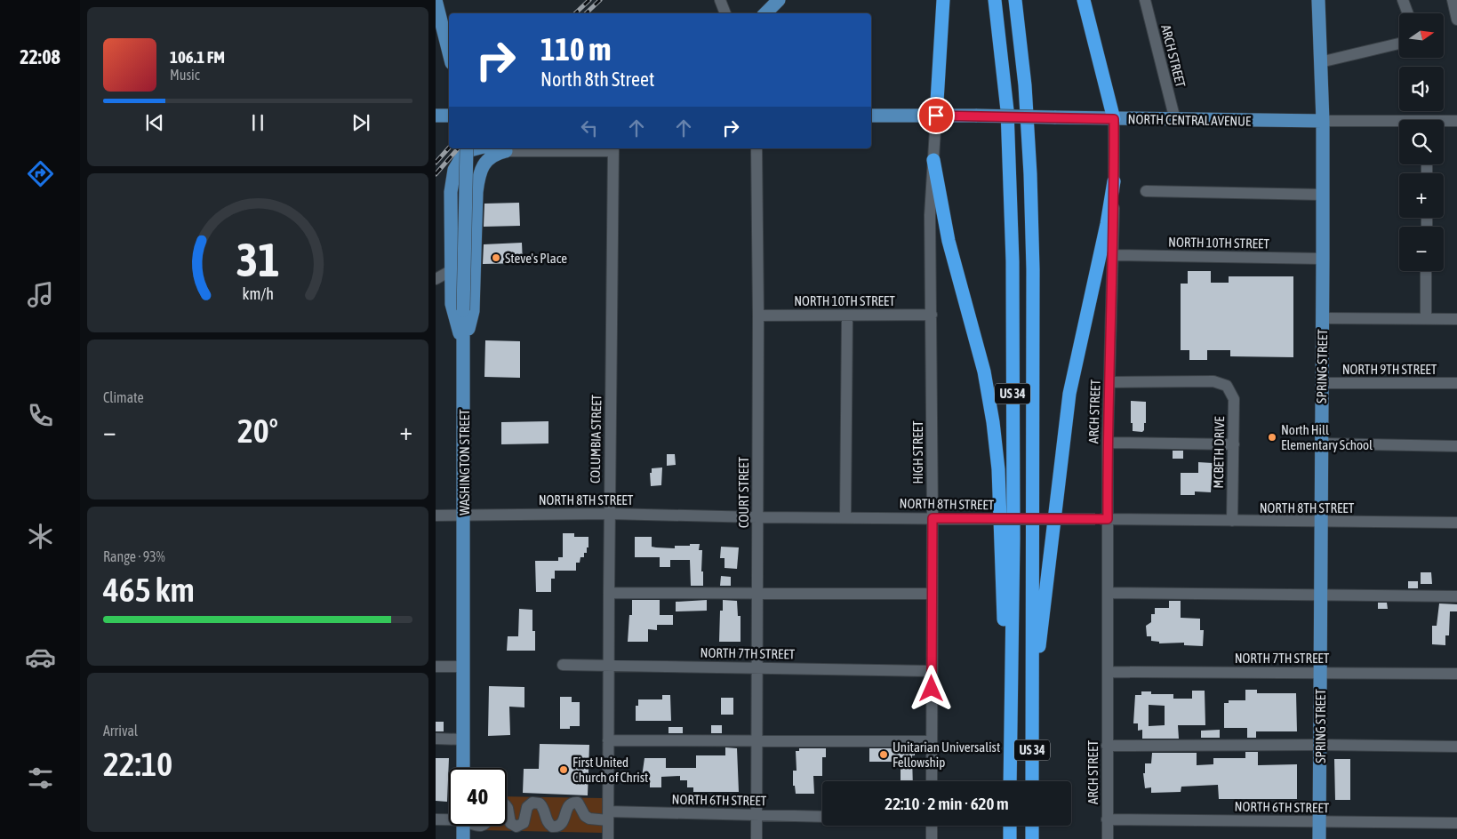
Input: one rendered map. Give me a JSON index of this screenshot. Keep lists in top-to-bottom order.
{
  "streets": {
    "highway": ["US 34"],
    "main road": ["NORTH CENTRAL AVENUE", "SPRING STREET", "WASHINGTON STREET"],
    "street": [
      "ARCH STREET",
      "NORTH 10TH STREET",
      "NORTH 9TH STREET",
      "COLUMBIA STREET",
      "HIGH STREET",
      "MCBETH DRIVE",
      "COURT STREET",
      "NORTH 8TH STREET",
      "NORTH 7TH STREET",
      "NORTH 6TH STREET"
    ]
  },
  "crossings": [
    ["ARCH STREET", "NORTH CENTRAL AVENUE"],
    ["ARCH STREET", "NORTH 10TH STREET"],
    ["ARCH STREET", "MCBETH DRIVE"],
    ["ARCH STREET", "NORTH 8TH STREET"],
    ["ARCH STREET", "NORTH 7TH STREET"],
    ["ARCH STREET", "NORTH 6TH STREET"],
    ["NORTH CENTRAL AVENUE", "SPRING STREET"],
    ["NORTH CENTRAL AVENUE", "HIGH STREET"],
    ["NORTH 10TH STREET", "SPRING STREET"],
    ["NORTH 10TH STREET", "HIGH STREET"],
    ["NORTH 10TH STREET", "COURT STREET"],
    ["SPRING STREET", "NORTH 9TH STREET"],
    ["SPRING STREET", "NORTH 8TH STREET"],
    ["SPRING STREET", "NORTH 7TH STREET"],
    ["SPRING STREET", "NORTH 6TH STREET"],
    ["COLUMBIA STREET", "NORTH 8TH STREET"],
    ["COLUMBIA STREET", "NORTH 7TH STREET"],
    ["COLUMBIA STREET", "NORTH 6TH STREET"],
    ["HIGH STREET", "NORTH 8TH STREET"],
    ["HIGH STREET", "NORTH 7TH STREET"],
    ["MCBETH DRIVE", "NORTH 8TH STREET"],
    ["WASHINGTON STREET", "NORTH 8TH STREET"],
    ["COURT STREET", "NORTH 8TH STREET"],
    ["COURT STREET", "NORTH 7TH STREET"],
    ["COURT STREET", "NORTH 6TH STREET"]
  ],
  "places": [
    "Steve's Place",
    "North Hill Elementary School",
    "Unitarian Universalist Fellowship",
    "First United Church of Christ"
  ],
  "north": "right",
  "page": {
    "tabs": "22:08",
    "map_buttons": ["+", "−"],
    "turn": ["110 m", "North 8th Street"],
    "song": ["106.1 FM", "Music"],
    "tile": [
      "Climate",
      ["Range · 93%", "465 km"],
      ["Arrival", "22:10"]
    ],
    "heat": ["−", "20°", "+"],
    "limit": "40",
    "trip": "22:10 · 2 min · 620 m",
    "gauge": ["31", "km/h"]
  }
}
